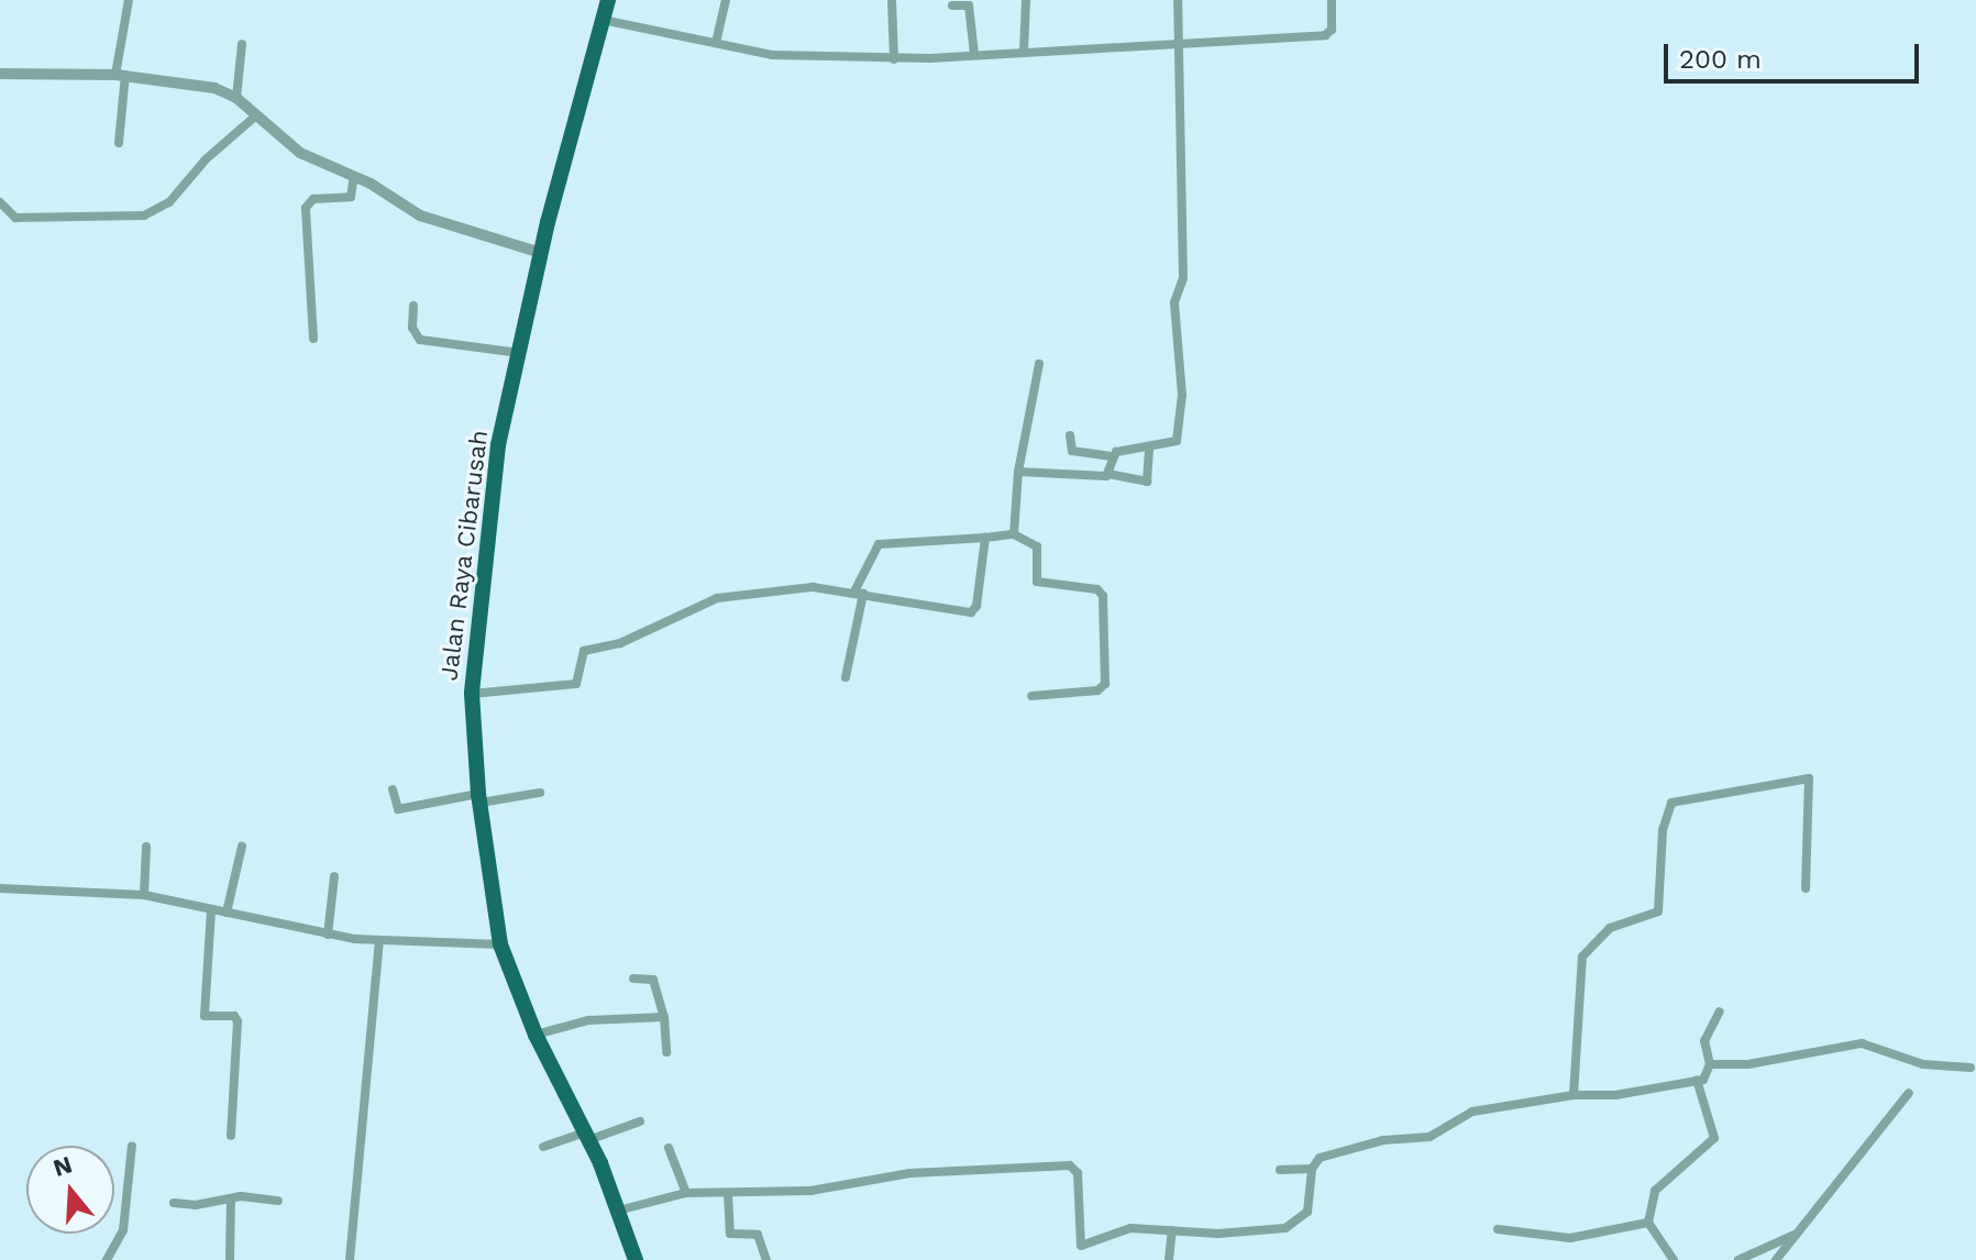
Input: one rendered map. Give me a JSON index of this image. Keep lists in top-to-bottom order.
{
  "streets": {
    "main road": ["Jalan Raya Cibarusah"]
  },
  "scale_bar": "200 m",
  "north": "top"
}
